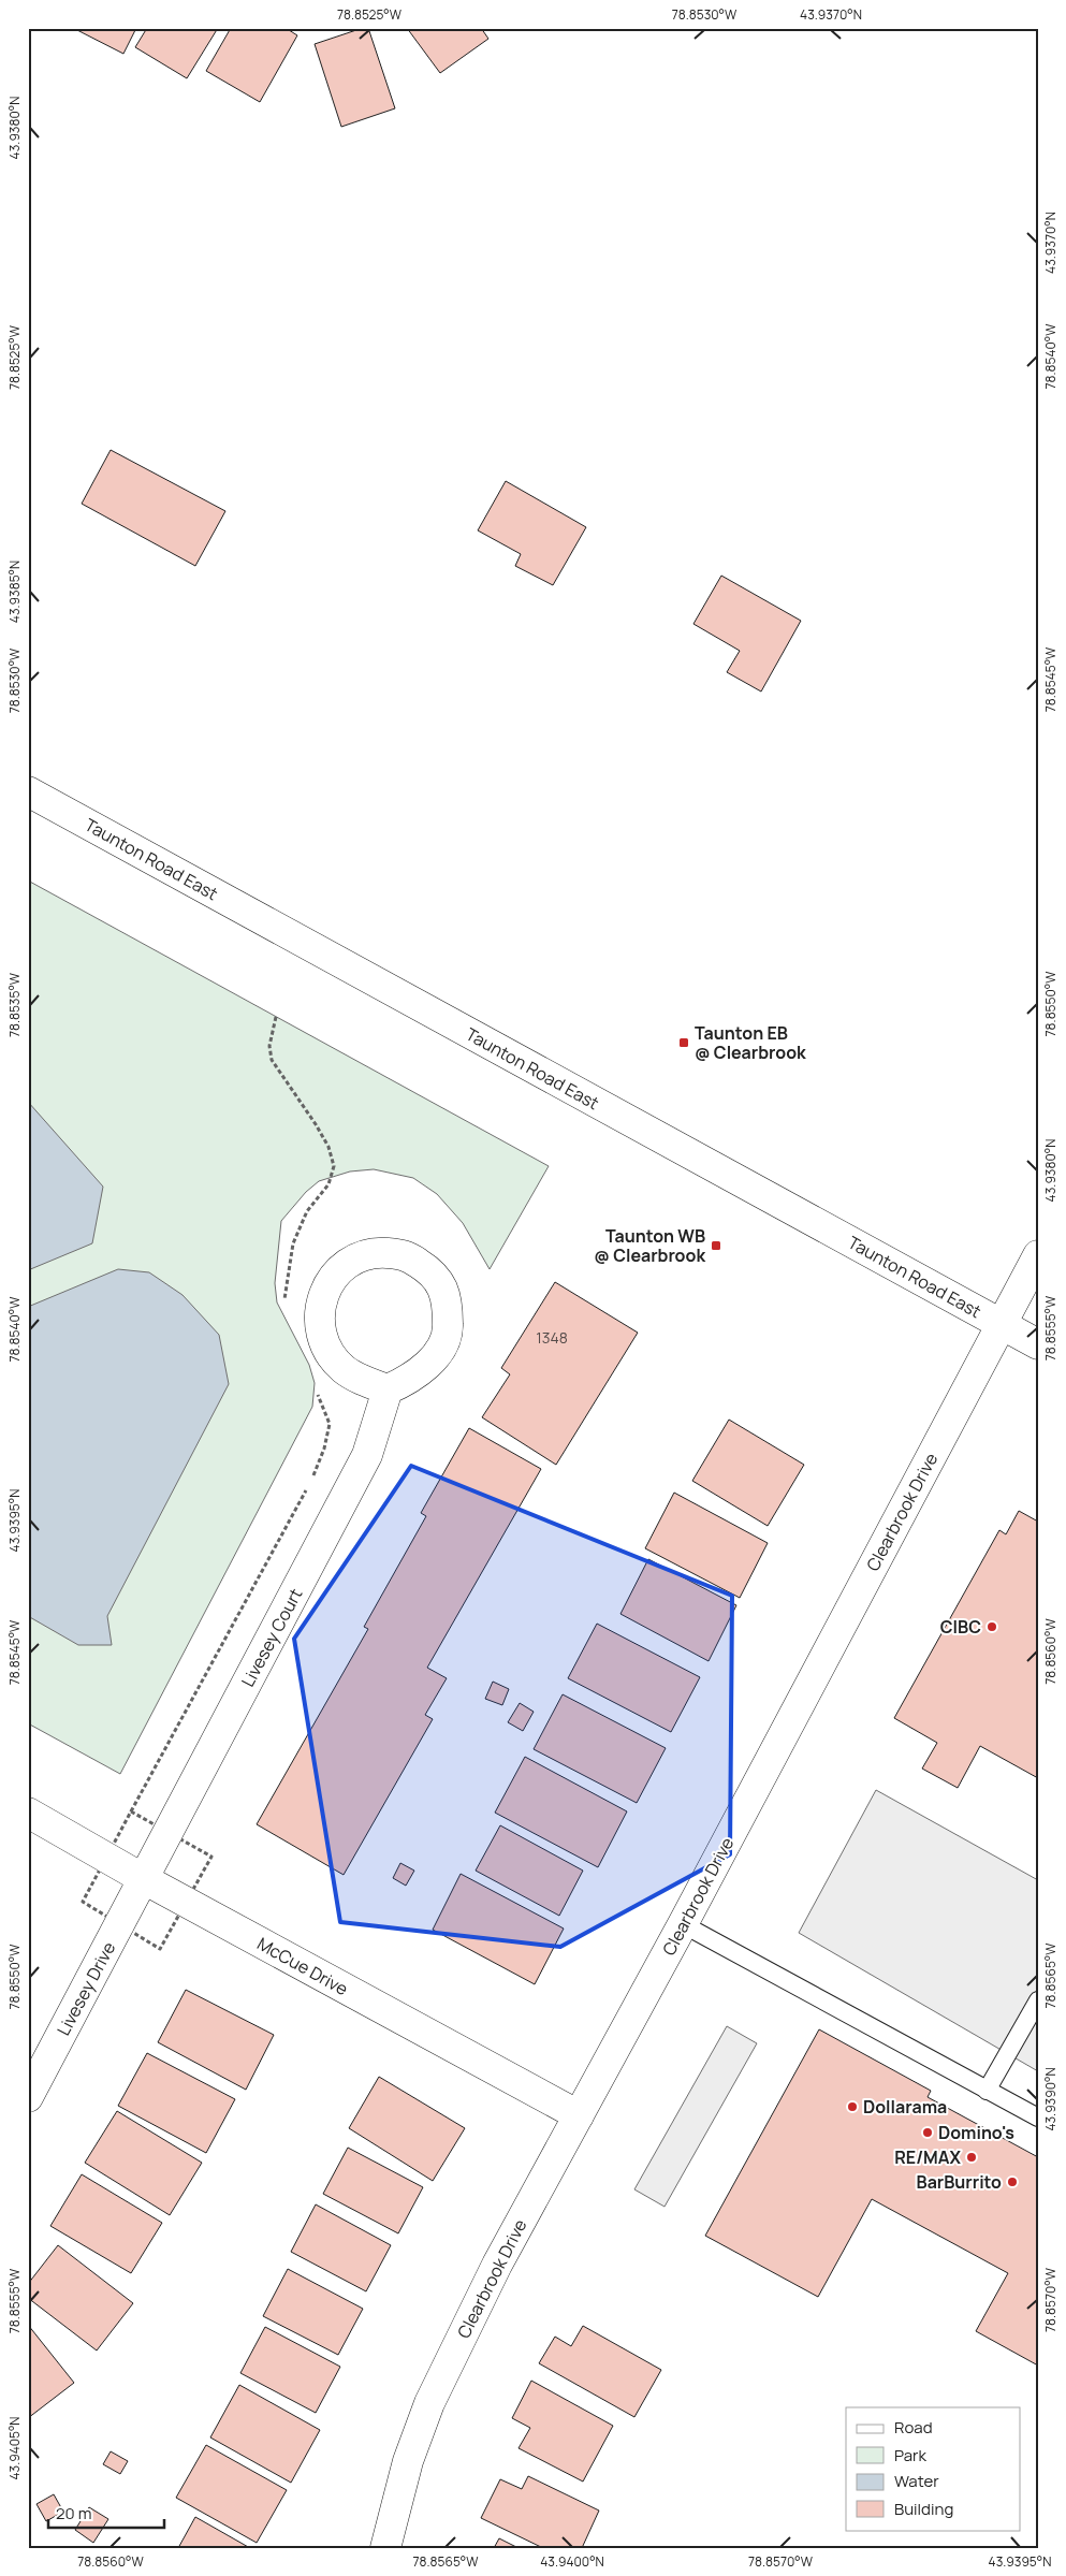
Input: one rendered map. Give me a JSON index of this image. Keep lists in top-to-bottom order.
{
  "streets": {
    "street": [
      "Taunton Road East",
      "Clearbrook Drive",
      "Livesey Court",
      "McCue Drive",
      "Livesey Drive"
    ]
  },
  "crossings": [
    ["Taunton Road East", "Clearbrook Drive"],
    ["Clearbrook Drive", "McCue Drive"],
    ["Livesey Court", "McCue Drive"],
    ["Livesey Court", "Livesey Drive"],
    ["McCue Drive", "Livesey Drive"]
  ],
  "places": {
    "transit": ["Taunton EB @ Clearbrook", "Taunton WB @ Clearbrook"],
    "other": [
      "CIBC",
      "Dollarama",
      "Domino's",
      "RE/MAX",
      "BarBurrito"
    ]
  },
  "house_numbers": ["1348"],
  "legend": [
    "Road",
    "Park",
    "Water",
    "Building"
  ],
  "scale_bar": "20 m",
  "coordinates": [
    "78.8525°W",
    "78.8530°W",
    "43.9370°N",
    "43.9380°N",
    "78.8540°W",
    "43.9385°N",
    "78.8545°W",
    "78.8550°W",
    "78.8535°W",
    "78.8555°W",
    "43.9395°N",
    "78.8560°W",
    "78.8565°W",
    "43.9390°N",
    "78.8570°W",
    "43.9405°N",
    "43.9400°N"
  ]
}
